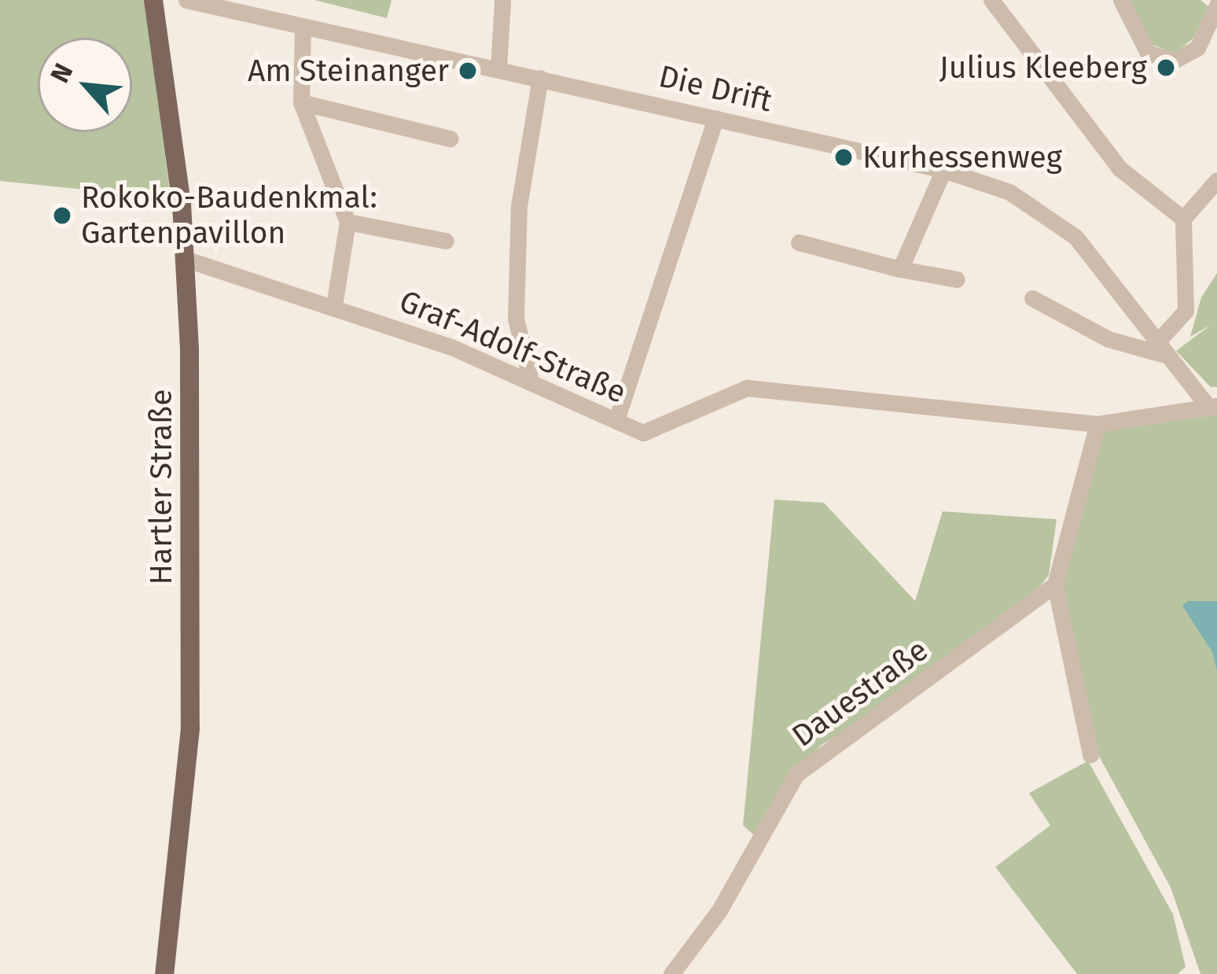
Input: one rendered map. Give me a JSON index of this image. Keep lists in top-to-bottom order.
{
  "streets": {
    "main road": ["Hartler Straße"],
    "street": ["Die Drift", "Graf-Adolf-Straße", "Dauestraße"]
  },
  "crossings": [
    ["Graf-Adolf-Straße", "Hartler Straße"]
  ],
  "places": [
    "Julius Kleeberg",
    "Am Steinanger",
    "Kurhessenweg",
    "Rokoko-Baudenkmal: Gartenpavillon"
  ],
  "north": "top left"
}
